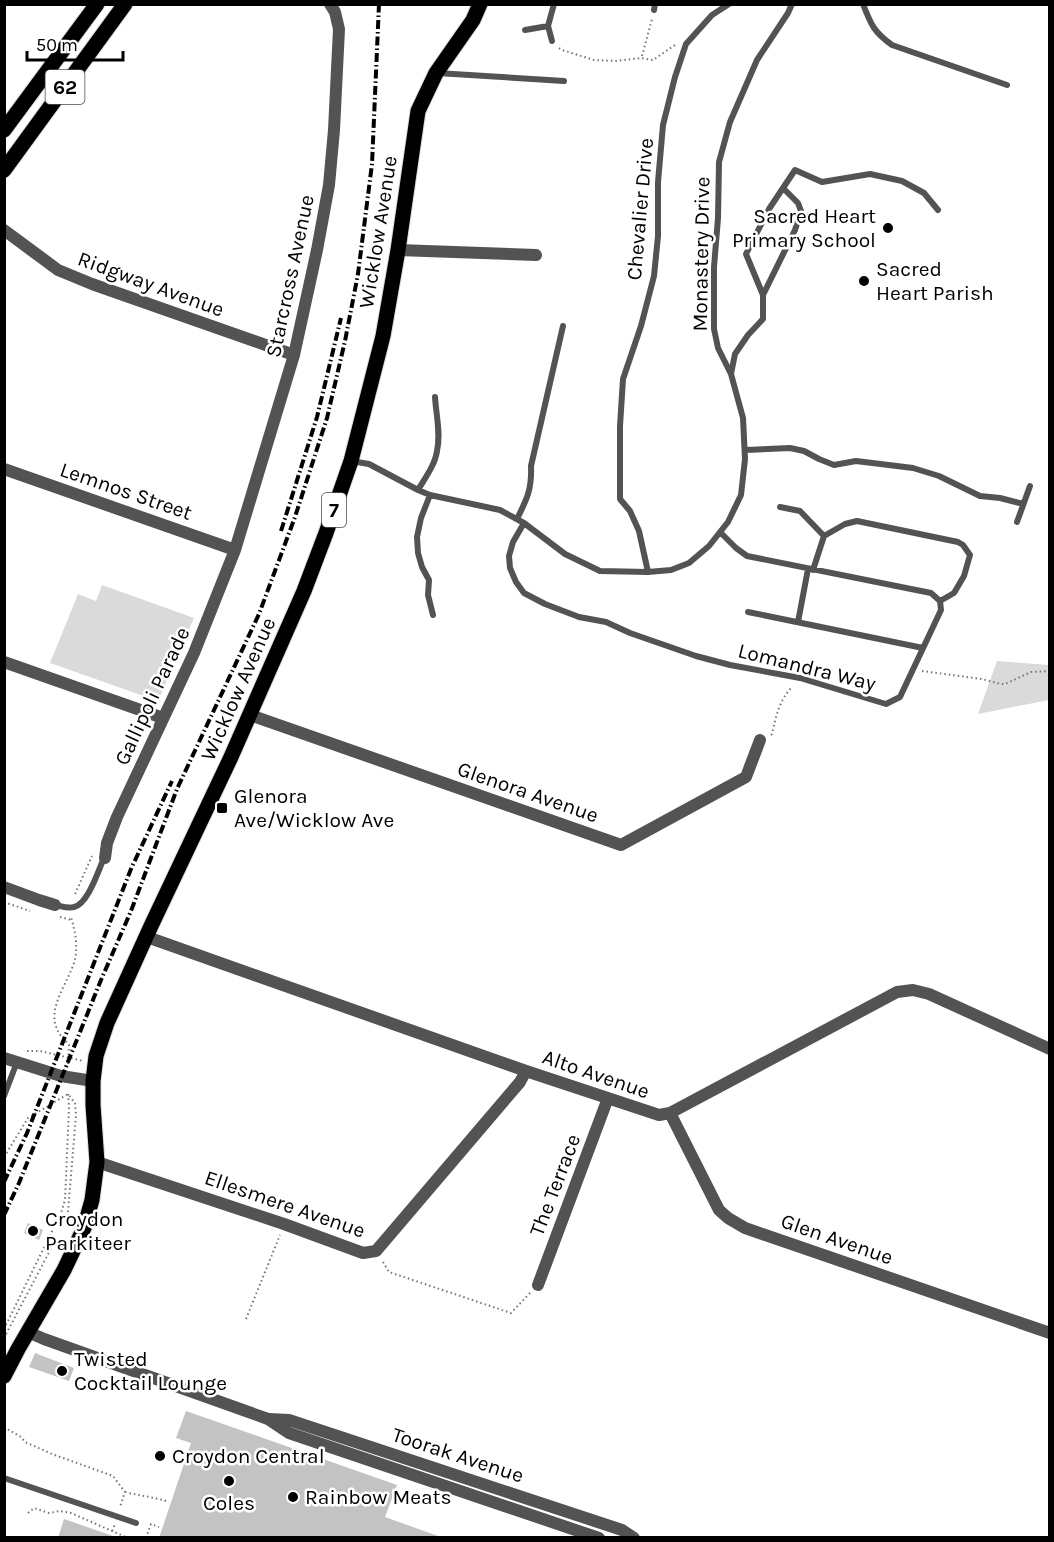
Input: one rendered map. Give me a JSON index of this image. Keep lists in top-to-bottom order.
{
  "streets": {
    "main road": ["62", "Wicklow Avenue", "7"],
    "street": [
      "Starcross Avenue",
      "Ridgway Avenue",
      "Lemnos Street",
      "Gallipoli Parade",
      "Glenora Avenue",
      "Alto Avenue",
      "The Terrace",
      "Ellesmere Avenue",
      "Glen Avenue",
      "Toorak Avenue"
    ],
    "lane": ["Chevalier Drive", "Monastery Drive", "Lomandra Way"]
  },
  "crossings": [
    ["Chevalier Drive", "Monastery Drive"],
    ["Wicklow Avenue", "Monastery Drive"],
    ["Wicklow Avenue", "Glenora Avenue"],
    ["Wicklow Avenue", "Alto Avenue"],
    ["Wicklow Avenue", "Ellesmere Avenue"],
    ["Wicklow Avenue", "Toorak Avenue"],
    ["Monastery Drive", "Lomandra Way"],
    ["Starcross Avenue", "Ridgway Avenue"],
    ["Starcross Avenue", "Lemnos Street"],
    ["Starcross Avenue", "Gallipoli Parade"],
    ["Lemnos Street", "Gallipoli Parade"],
    ["Alto Avenue", "The Terrace"],
    ["Alto Avenue", "Ellesmere Avenue"],
    ["Alto Avenue", "Glen Avenue"]
  ],
  "places": {
    "other": [
      "Sacred Heart Primary School",
      "Sacred Heart Parish",
      "Croydon Parkiteer",
      "Twisted Cocktail Lounge",
      "Croydon Central",
      "Coles",
      "Rainbow Meats"
    ],
    "transit": ["Glenora Ave/Wicklow Ave"]
  },
  "scale_bar": "50 m"
}
